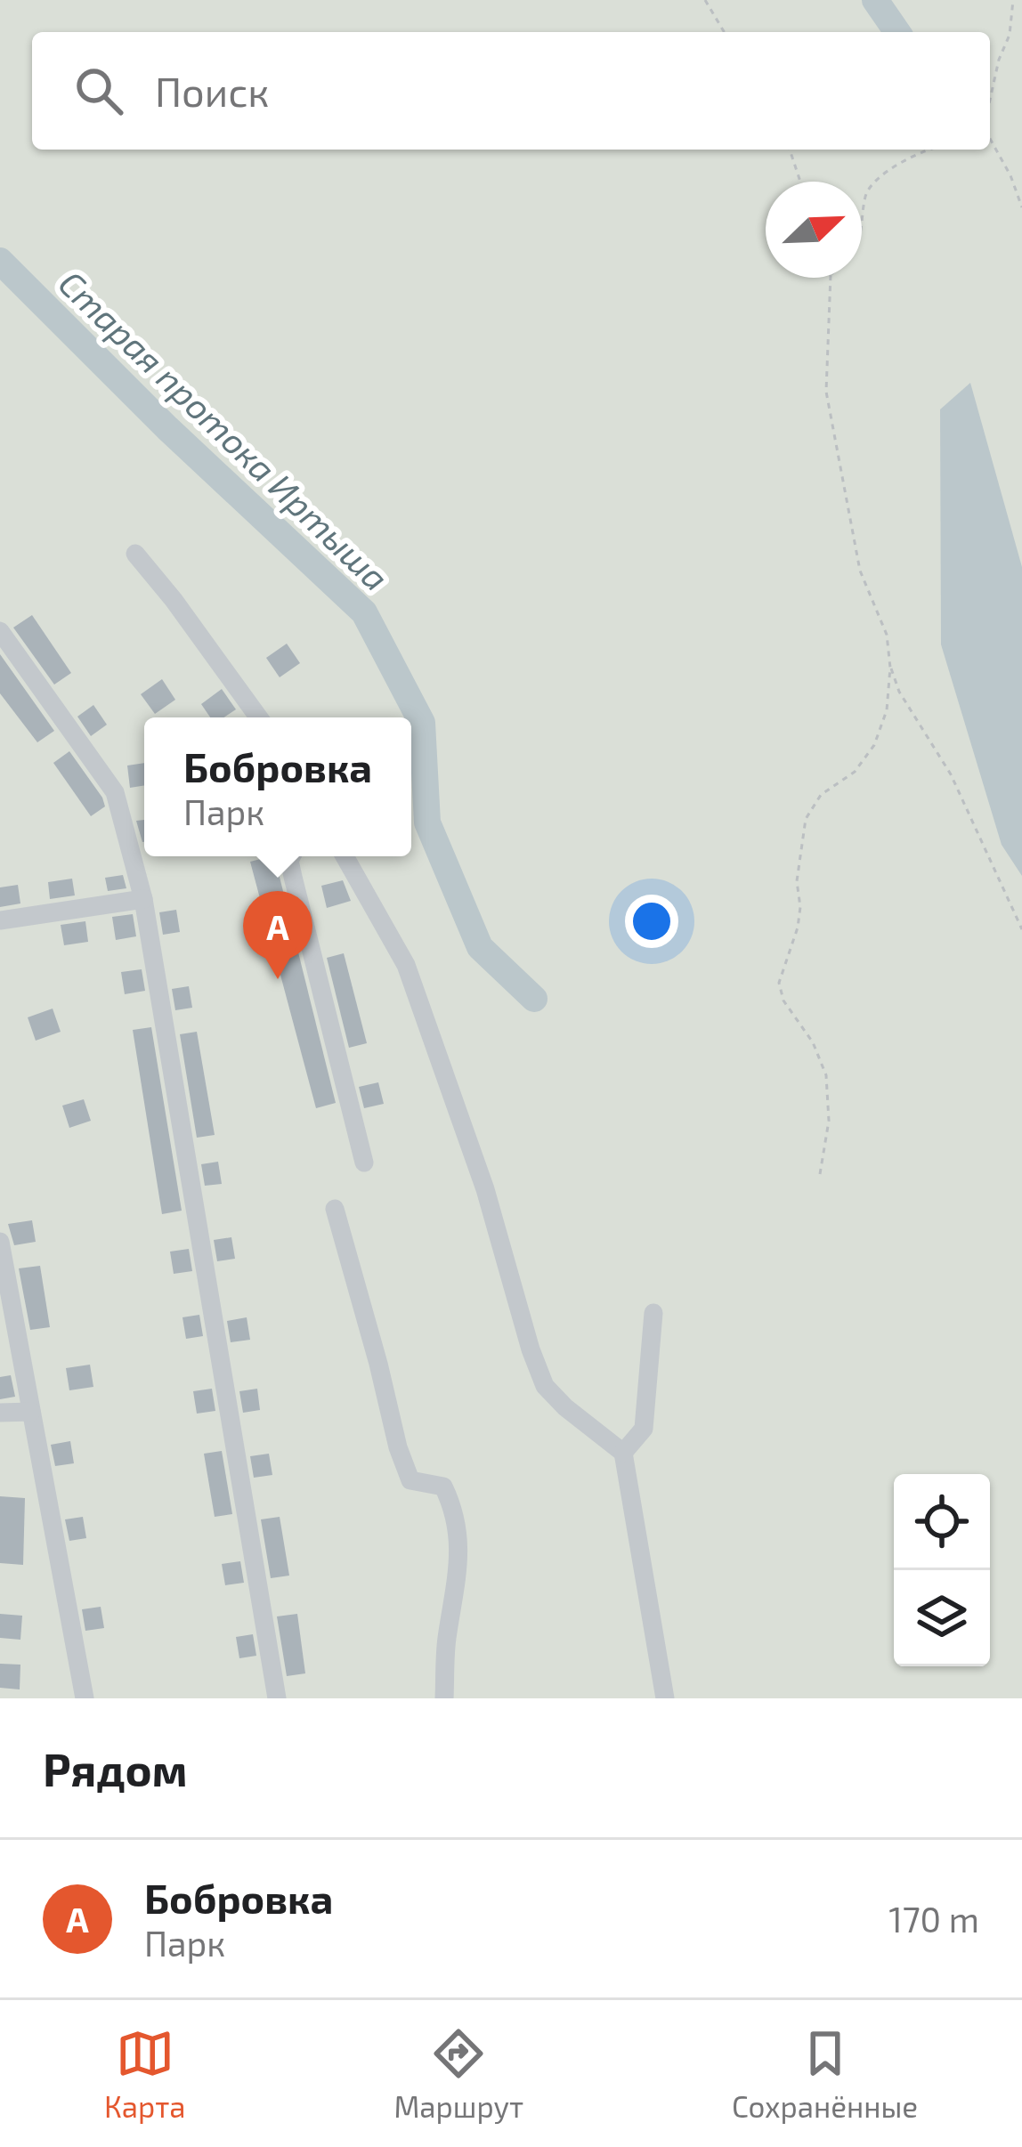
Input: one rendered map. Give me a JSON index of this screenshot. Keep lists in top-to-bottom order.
{
  "water": ["Старая протока Иртыша"],
  "north": "top right",
  "page": {
    "search": "Поиск",
    "popup": ["Бобровка", "Парк"],
    "pins": "A",
    "heading": "Рядом",
    "list": [
      {
        "mark": "A",
        "name": "Бобровка",
        "note": "Парк",
        "value": "170 m"
      }
    ],
    "nav": ["Карта", "Маршрут", "Сохранённые"]
  }
}
